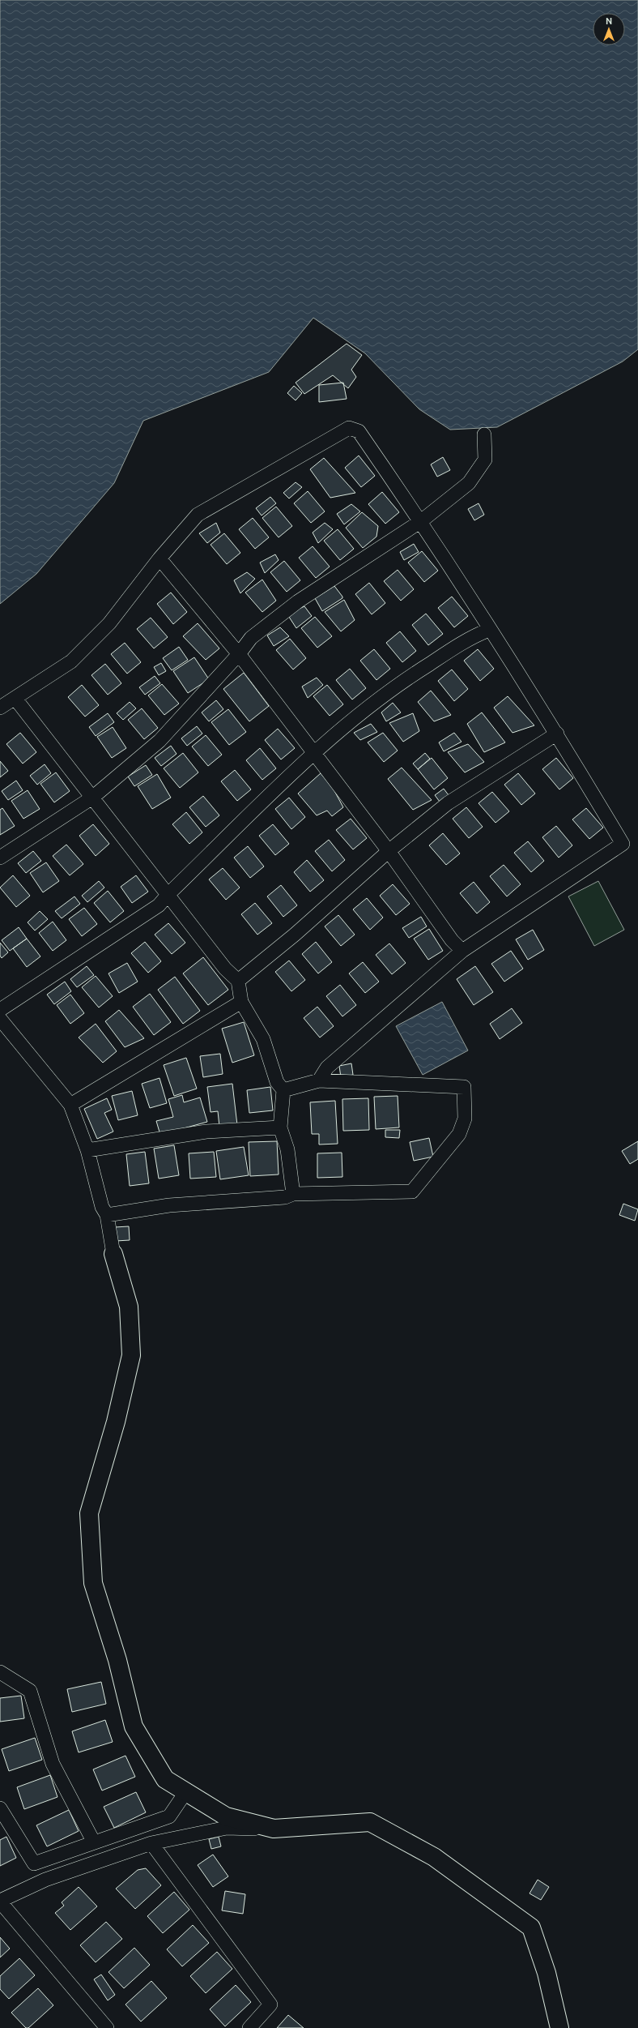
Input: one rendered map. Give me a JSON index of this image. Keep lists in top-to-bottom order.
{
  "north": "top"
}
